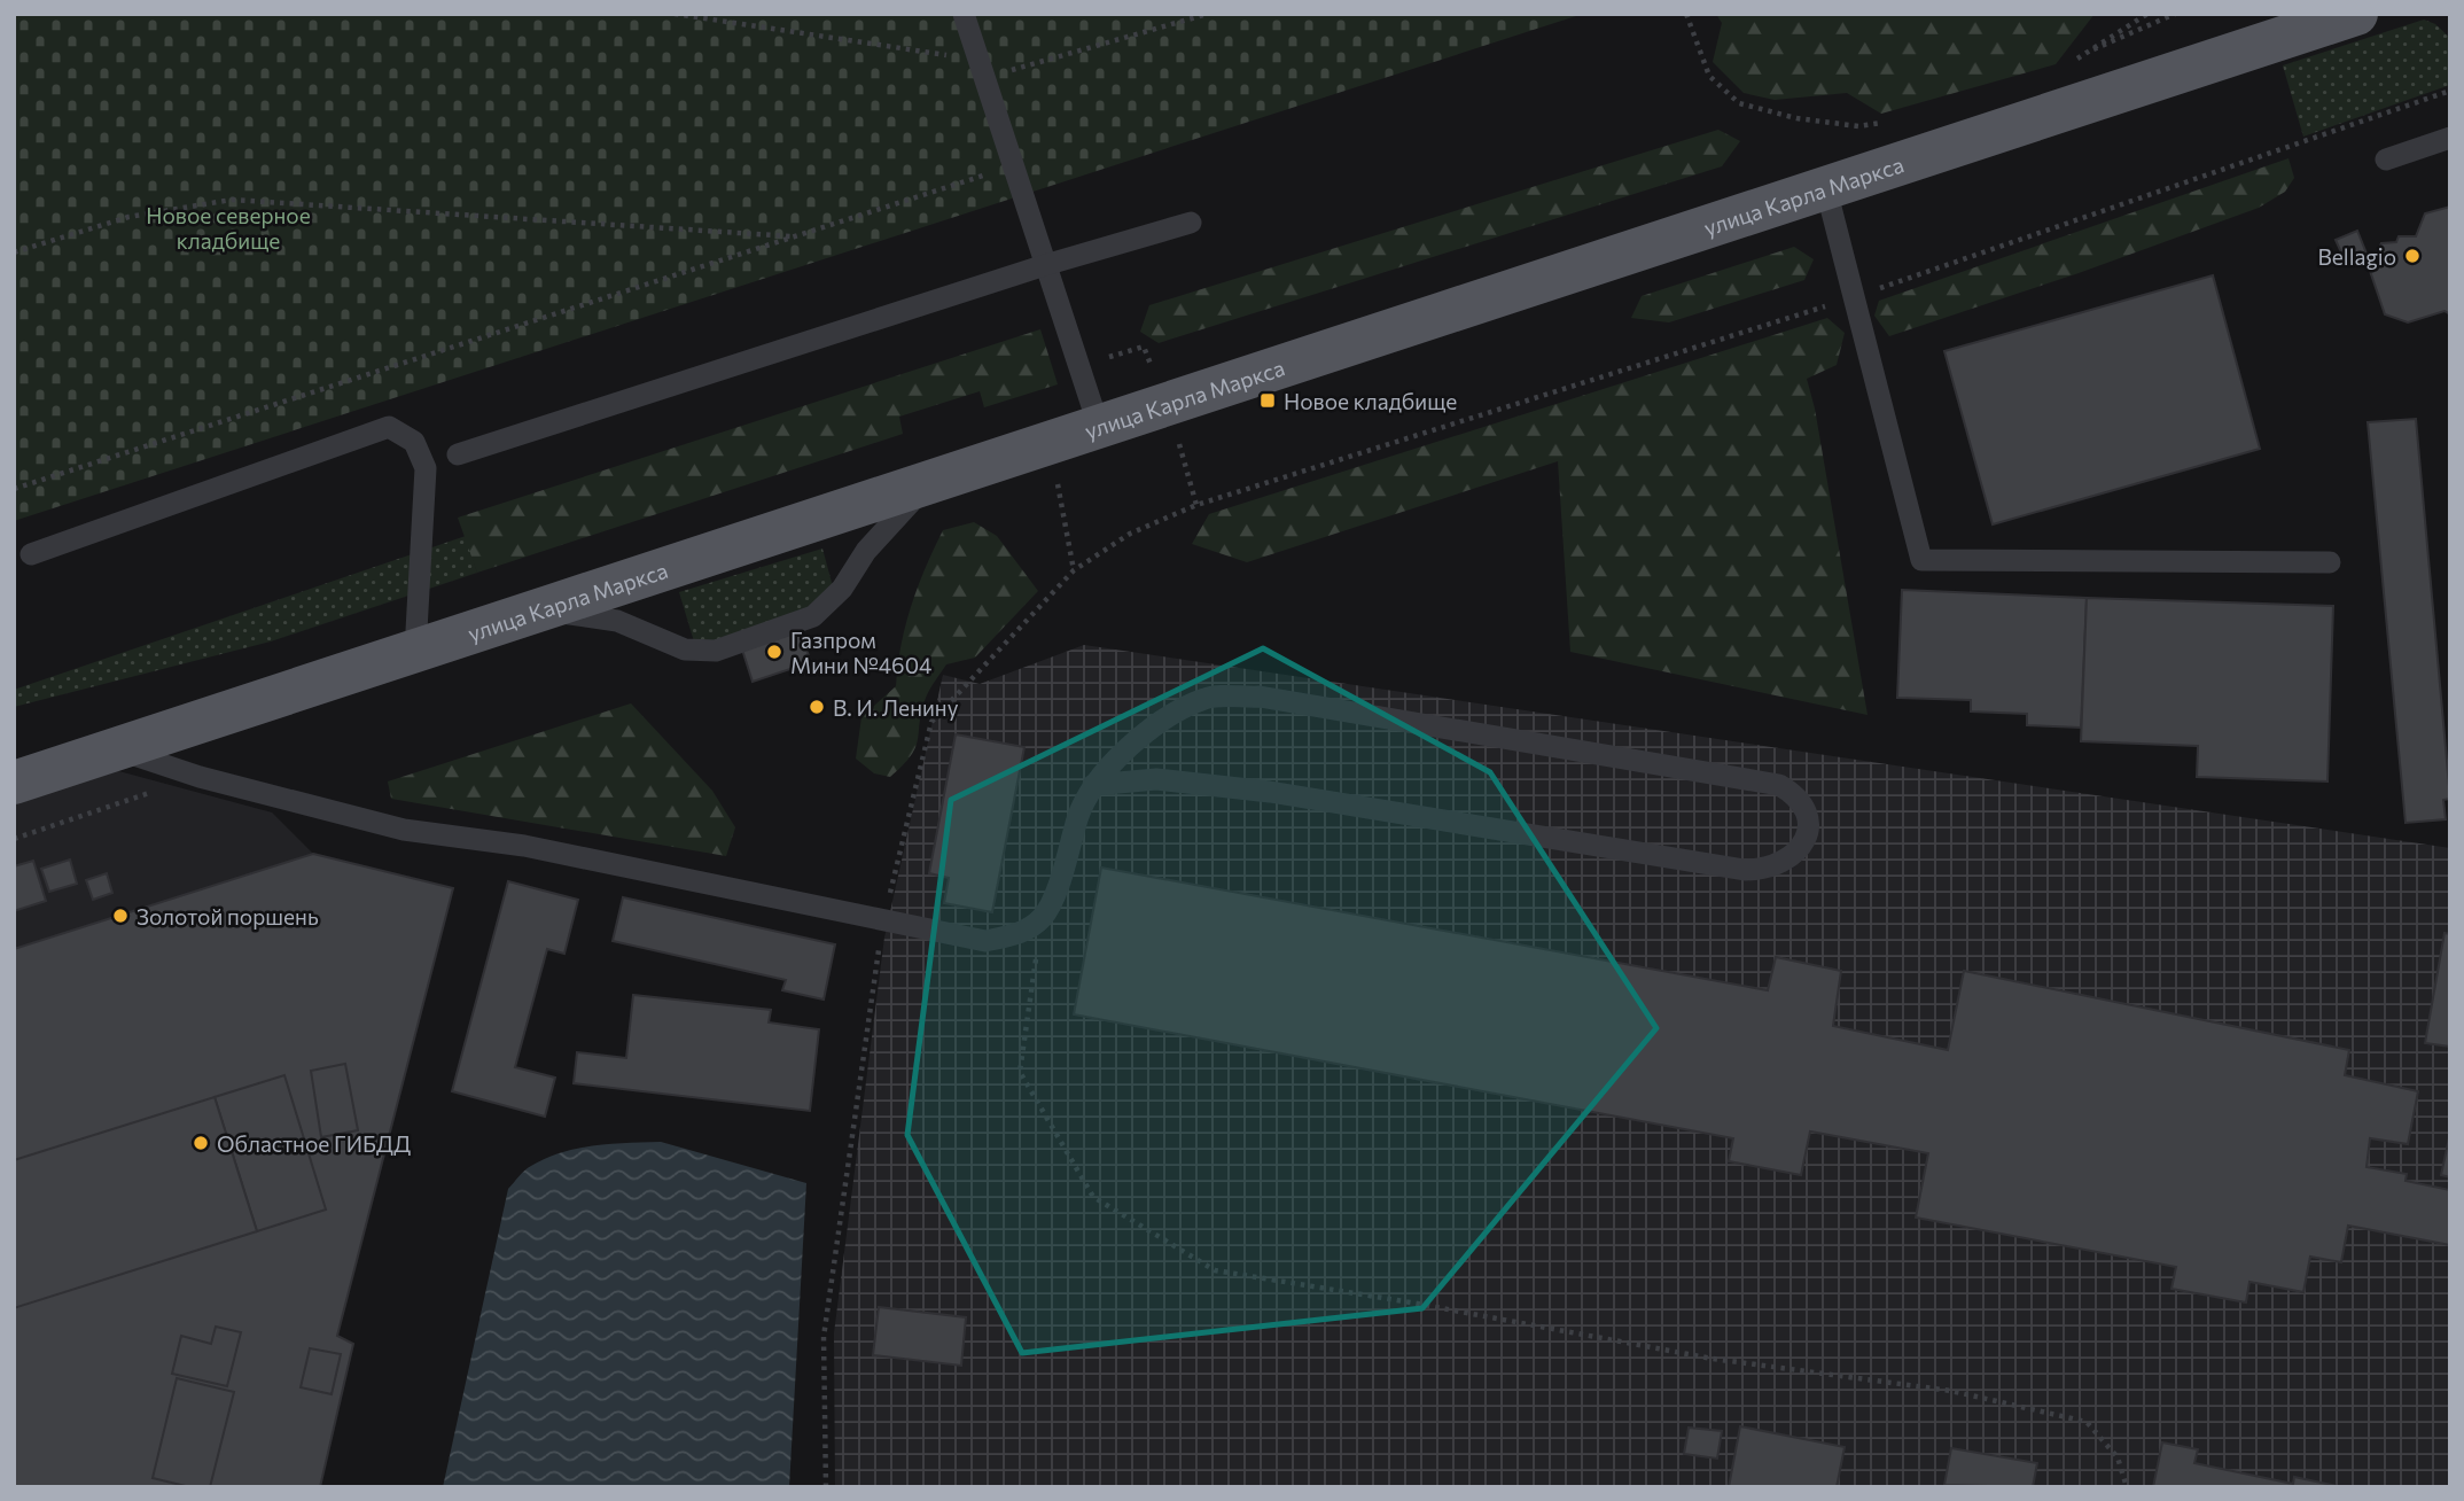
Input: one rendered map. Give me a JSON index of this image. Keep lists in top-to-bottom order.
{
  "streets": {
    "main road": ["улица Карла Маркса"]
  },
  "parks": ["Новое северное кладбище"],
  "places": {
    "other": [
      "Bellagio",
      "Газпром Мини №4604",
      "В. И. Ленину",
      "Золотой поршень",
      "Областное ГИБДД"
    ],
    "transit": ["Новое кладбище"]
  }
}
